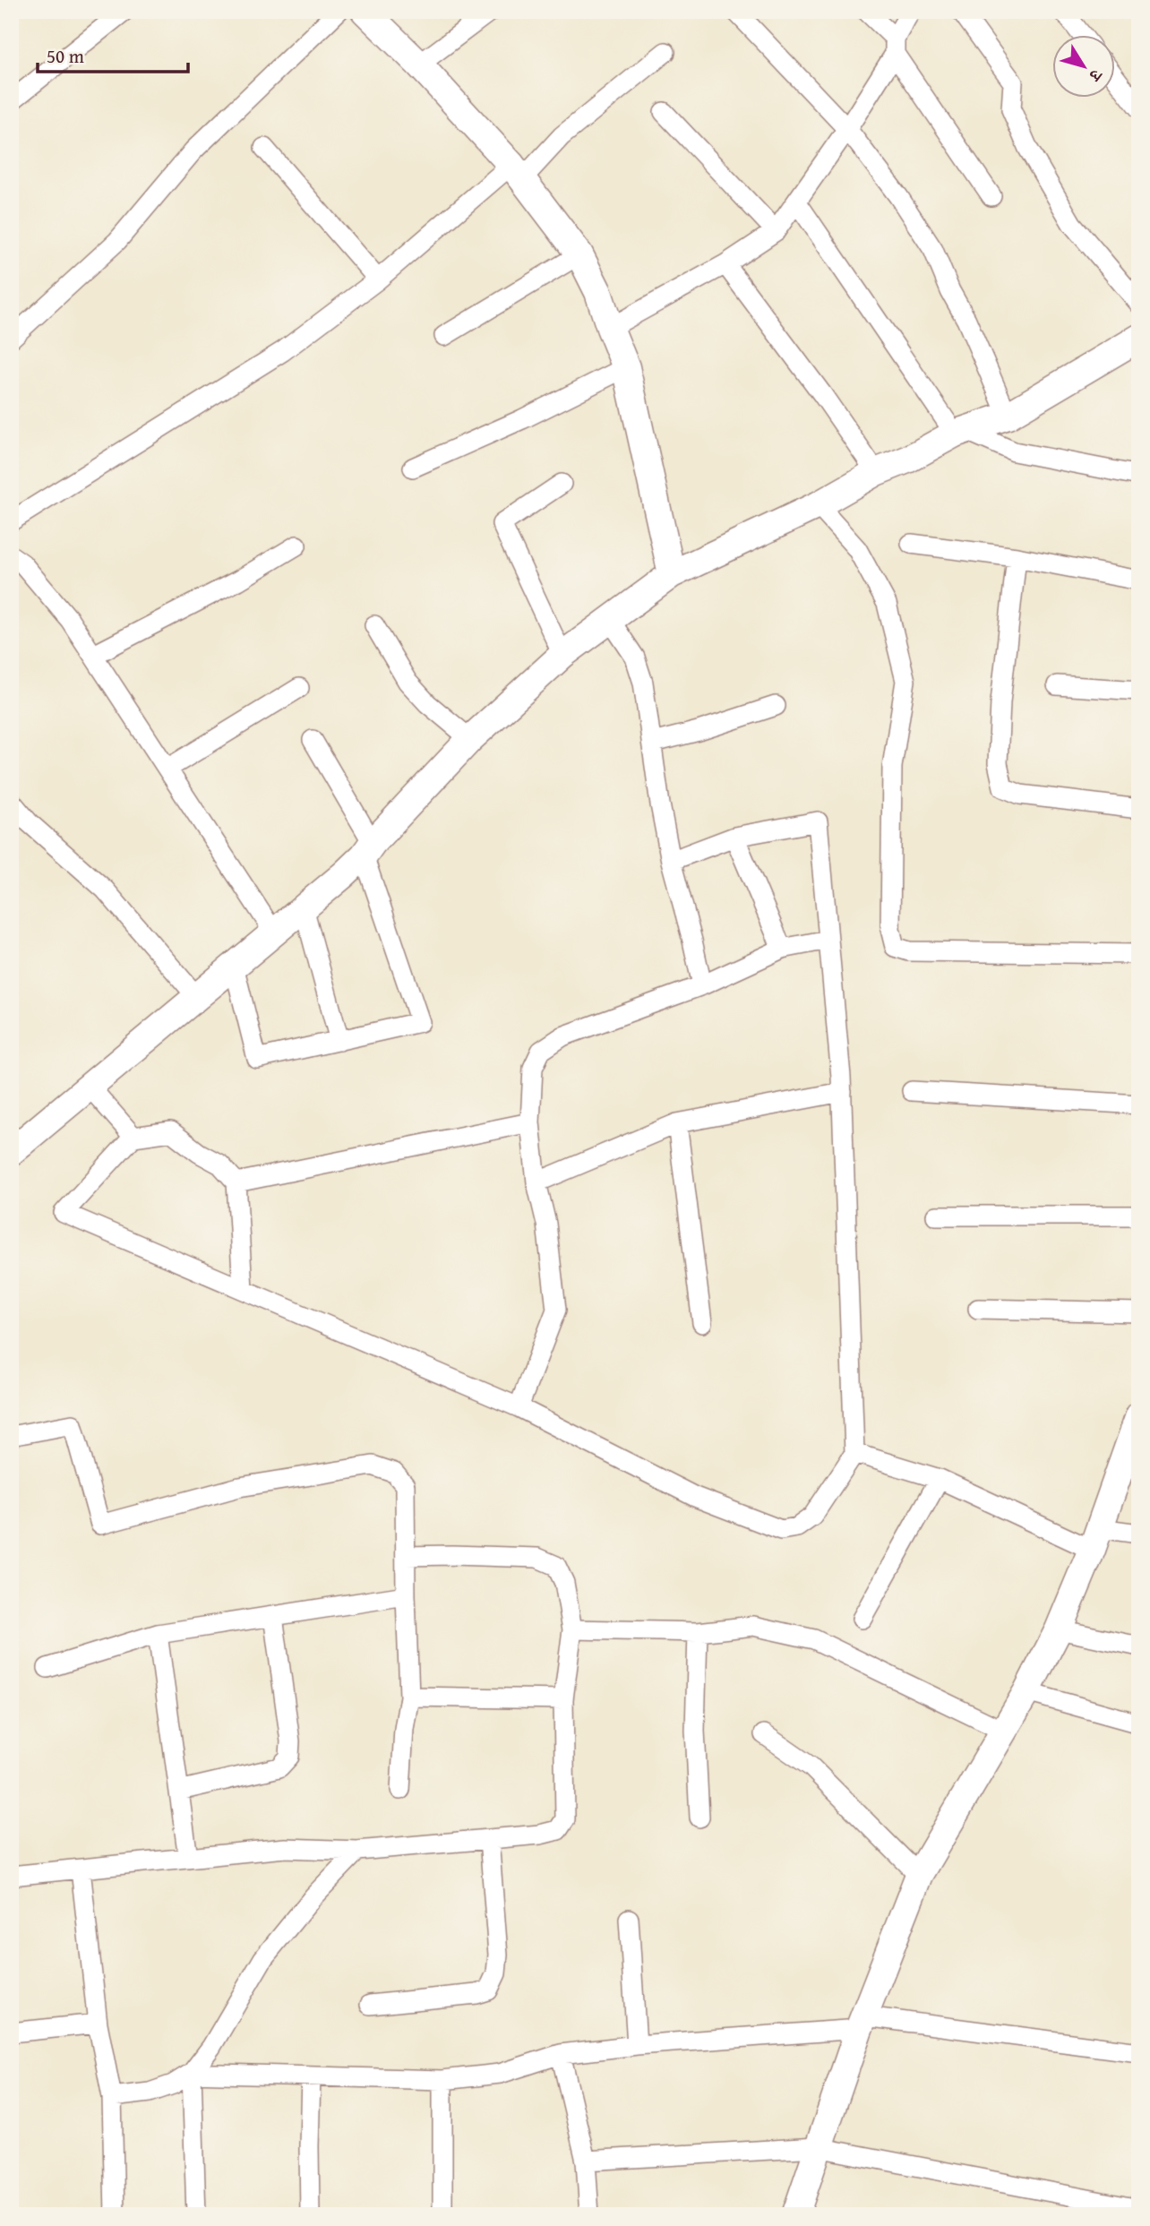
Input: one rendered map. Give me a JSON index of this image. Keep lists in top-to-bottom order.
{
  "scale_bar": "50 m",
  "north": "bottom right"
}
